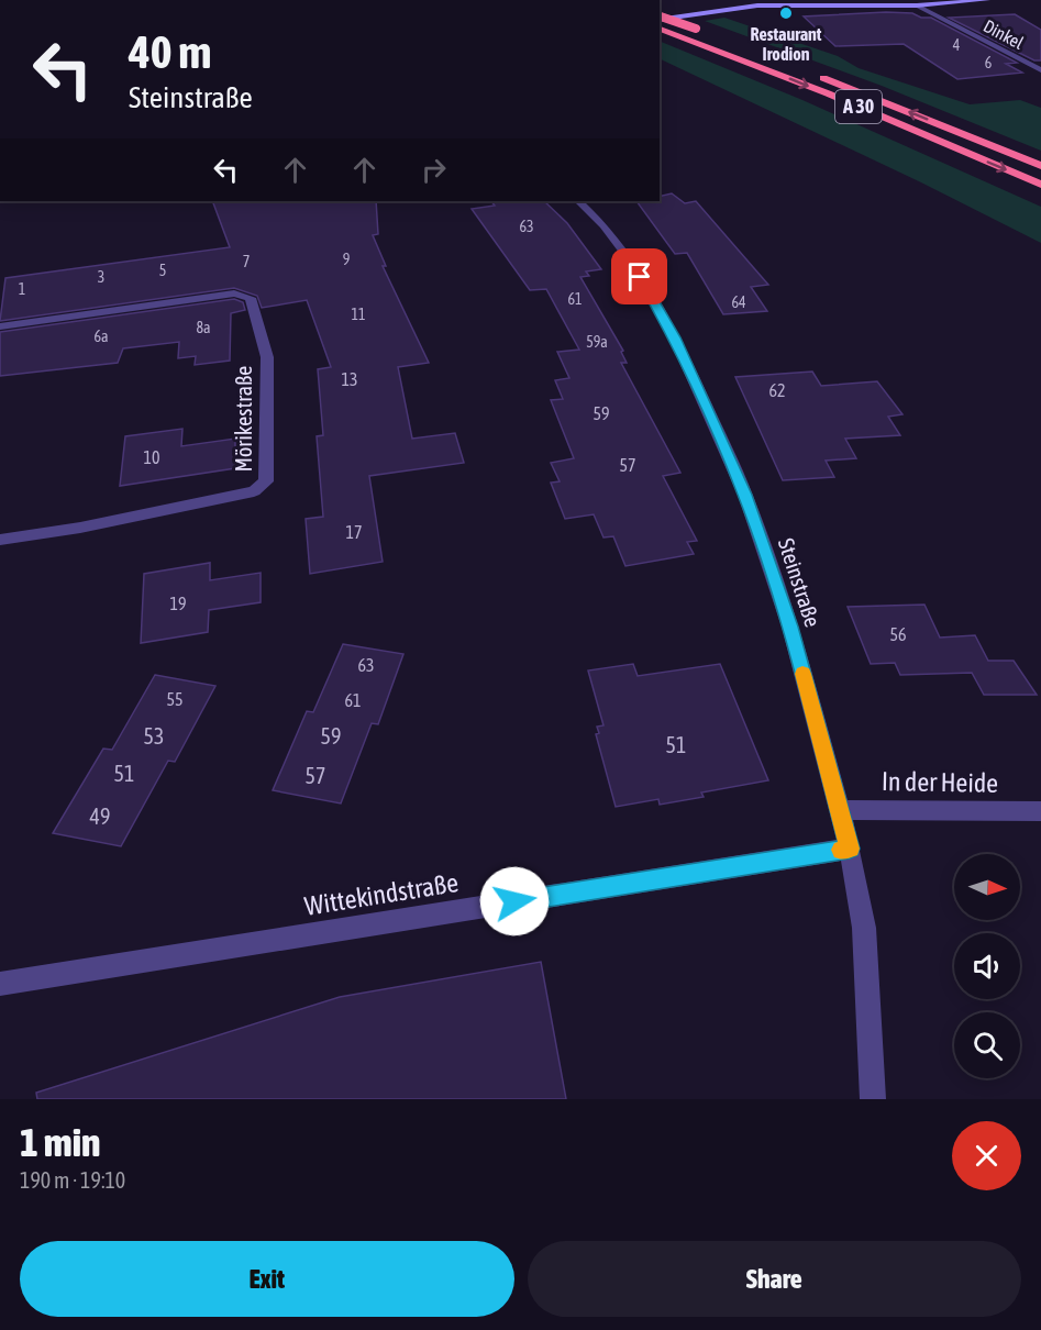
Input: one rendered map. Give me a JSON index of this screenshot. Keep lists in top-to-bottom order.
{
  "streets": {
    "highway": ["A 30"],
    "street": [
      "Dinkel",
      "Mörikestraße",
      "Steinstraße",
      "In der Heide",
      "Wittekindstraße"
    ]
  },
  "crossings": [
    ["Steinstraße", "In der Heide"],
    ["Steinstraße", "Wittekindstraße"]
  ],
  "places": ["Restaurant Irodion"],
  "house_numbers": [
    "4",
    "6",
    "63",
    "9",
    "7",
    "5",
    "3",
    "1",
    "61",
    "64",
    "11",
    "8a",
    "6a",
    "59a",
    "13",
    "62",
    "59",
    "10",
    "57",
    "17",
    "19",
    "56",
    "63",
    "55",
    "61",
    "53",
    "59",
    "51",
    "51",
    "57",
    "49"
  ],
  "north": "right",
  "page": {
    "turn": ["40 m", "Steinstraße"],
    "heading": ["1 min", "190 m · 19:10"],
    "buttons": ["Exit", "Share"]
  }
}
